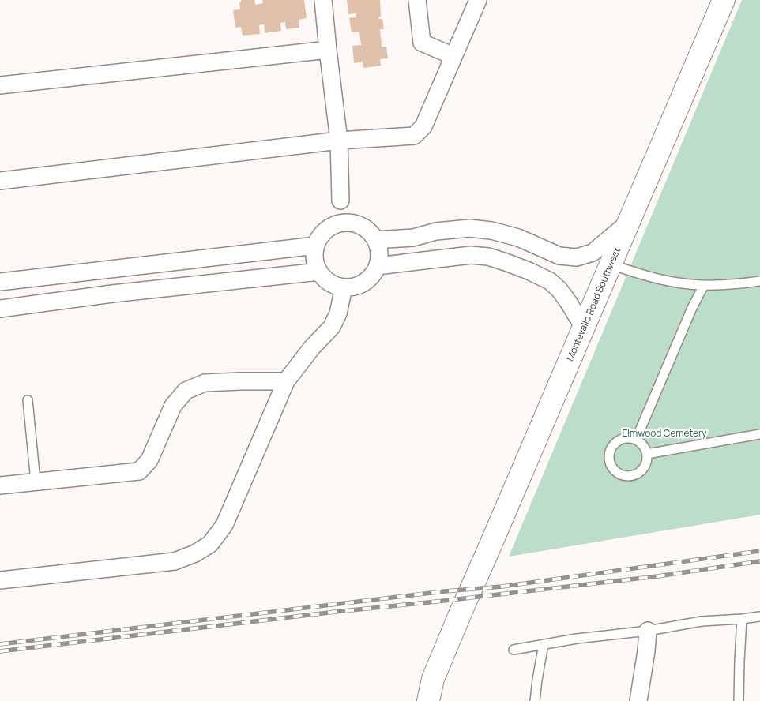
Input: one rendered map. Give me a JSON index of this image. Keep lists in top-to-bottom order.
{
  "streets": {
    "main road": ["Montevallo Road Southwest"]
  },
  "parks": ["Elmwood Cemetery"]
}
